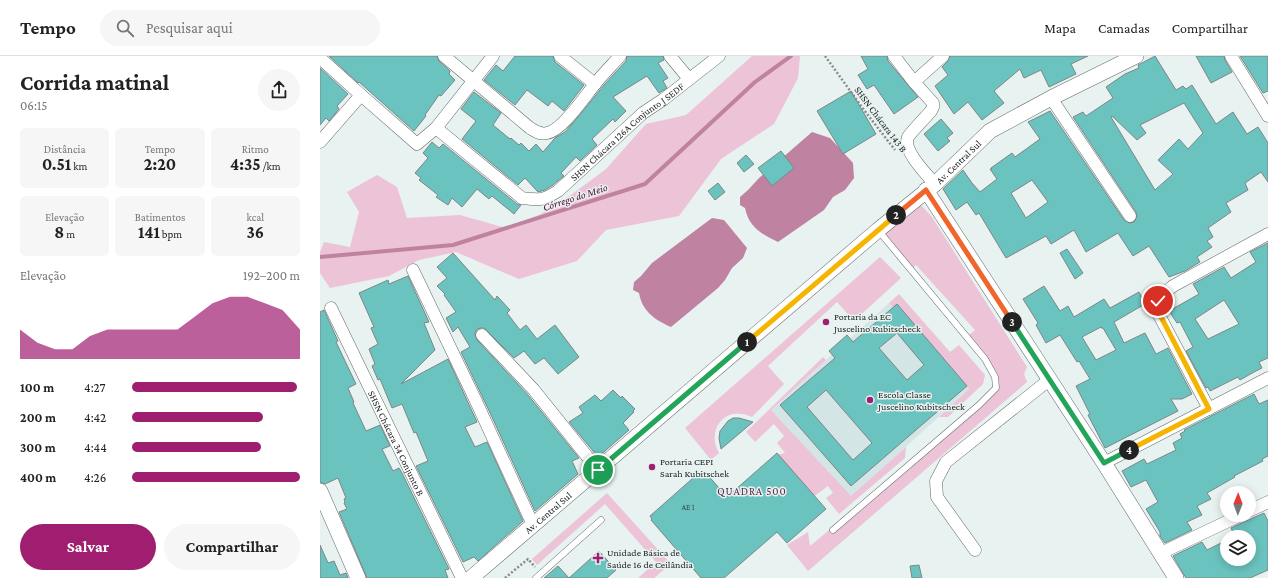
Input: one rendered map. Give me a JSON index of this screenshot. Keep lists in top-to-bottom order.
{
  "streets": {
    "street": ["SHSN Chácara 126A Conjunto J SEDF", "Av. Central Sul", "SHSN Chácara 34 Conjunto B"],
    "path": ["SHSN Chácara 143 B"]
  },
  "districts": ["QUADRA 500"],
  "water": ["Córrego do Meio"],
  "places": {
    "other": ["Portaria da EC Juscelino Kubitscheck", "Escola Classe Juscelino Kubitscheck", "Portaria CEPI Sarah Kubitschek"],
    "health": ["Unidade Básica de Saúde 16 de Ceilândia"]
  },
  "house_numbers": ["AE 1"],
  "north": "top",
  "page": {
    "header": "Tempo",
    "search": "Pesquisar aqui",
    "nav": ["Mapa", "Camadas", "Compartilhar"],
    "heading": ["Corrida matinal", "06:15"],
    "stats": [
      ["Distância", "0.51 km"],
      ["Tempo", "2:20"],
      ["Ritmo", "4:35 /km"],
      ["Elevação", "8 m"],
      ["Batimentos", "141 bpm"],
      ["kcal", "36"]
    ],
    "pins": [
      "2",
      "3",
      "1",
      "4"
    ],
    "chart": ["Elevação", "192–200 m"],
    "list": [
      {
        "name": "100 m",
        "note": "4:27"
      },
      {
        "name": "200 m",
        "note": "4:42"
      },
      {
        "name": "300 m",
        "note": "4:44"
      },
      {
        "name": "400 m",
        "note": "4:26"
      }
    ],
    "buttons": ["Salvar", "Compartilhar"]
  }
}
